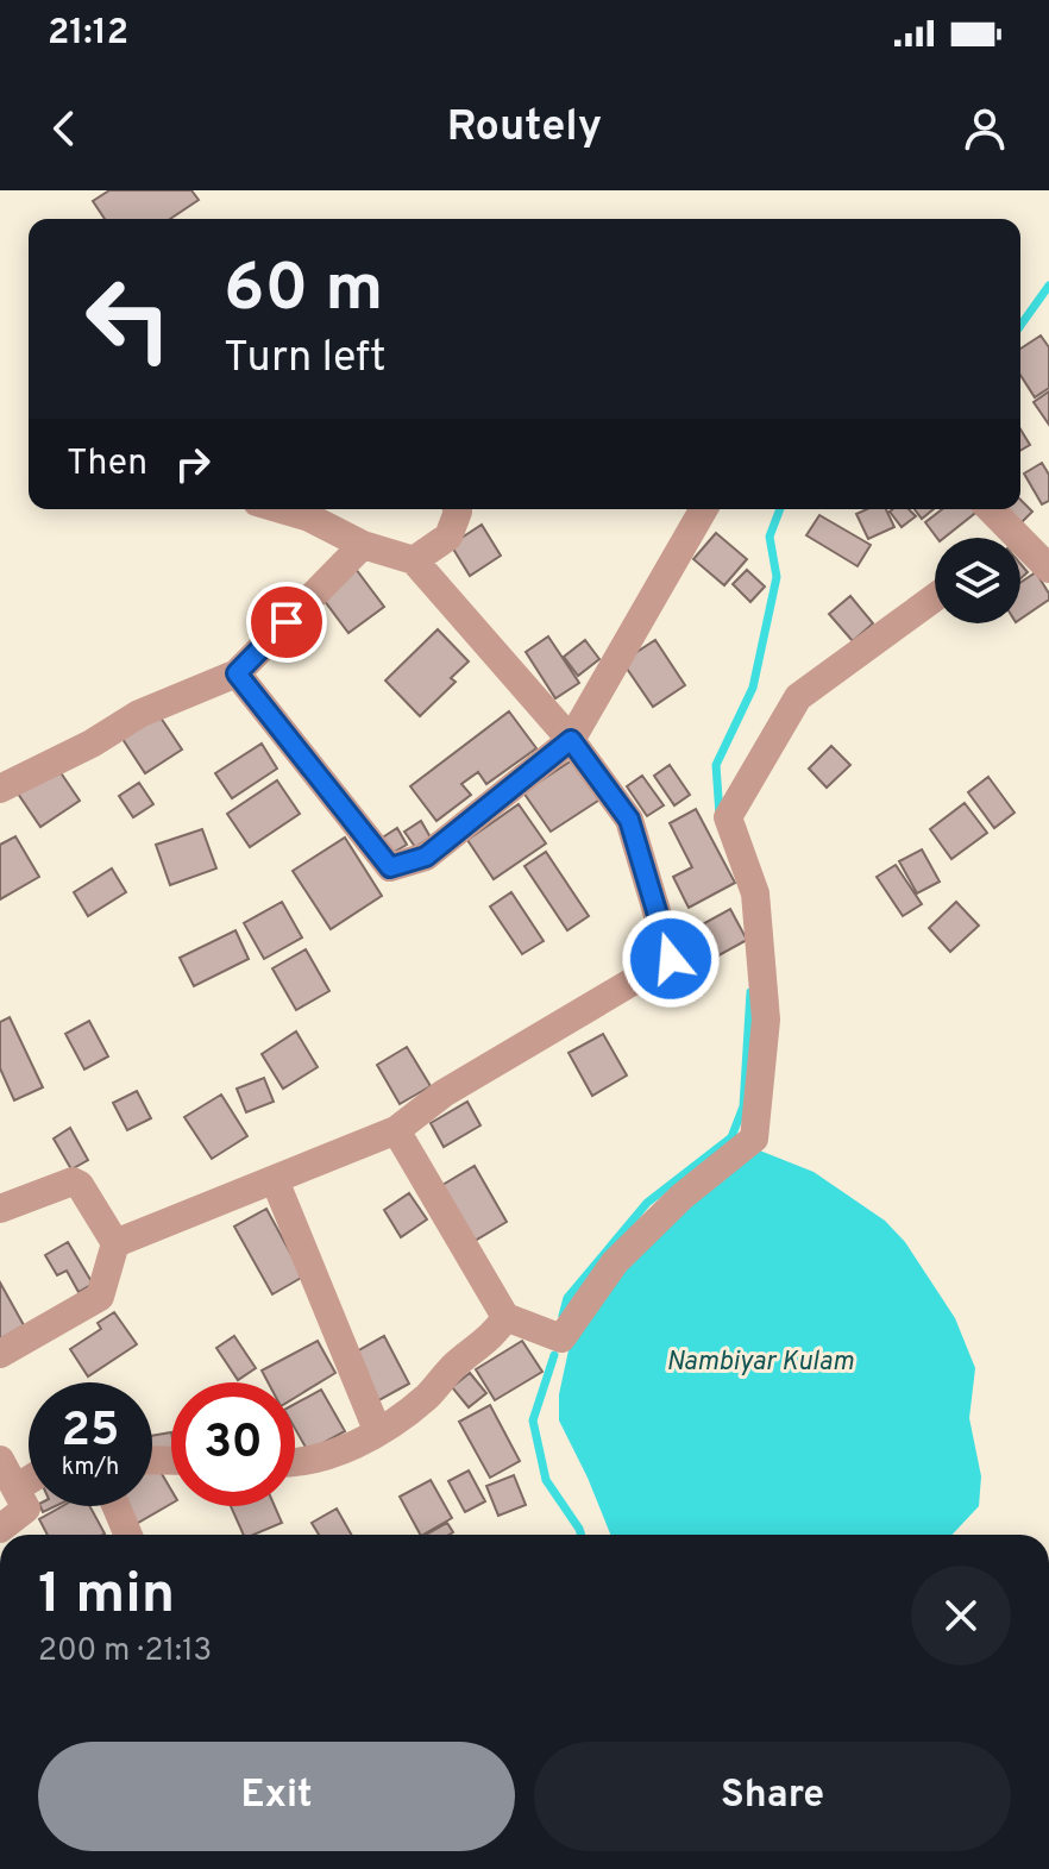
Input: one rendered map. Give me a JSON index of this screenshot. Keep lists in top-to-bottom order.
{
  "water": ["Nambiyar Kulam"],
  "page": {
    "status": "21:12",
    "header": "Routely",
    "turn": ["60 m", "Turn left"],
    "then": "Then",
    "speed": "25 km/h",
    "limit": "30",
    "heading": ["1 min", "200 m · 21:13"],
    "buttons": ["Exit", "Share"]
  }
}
